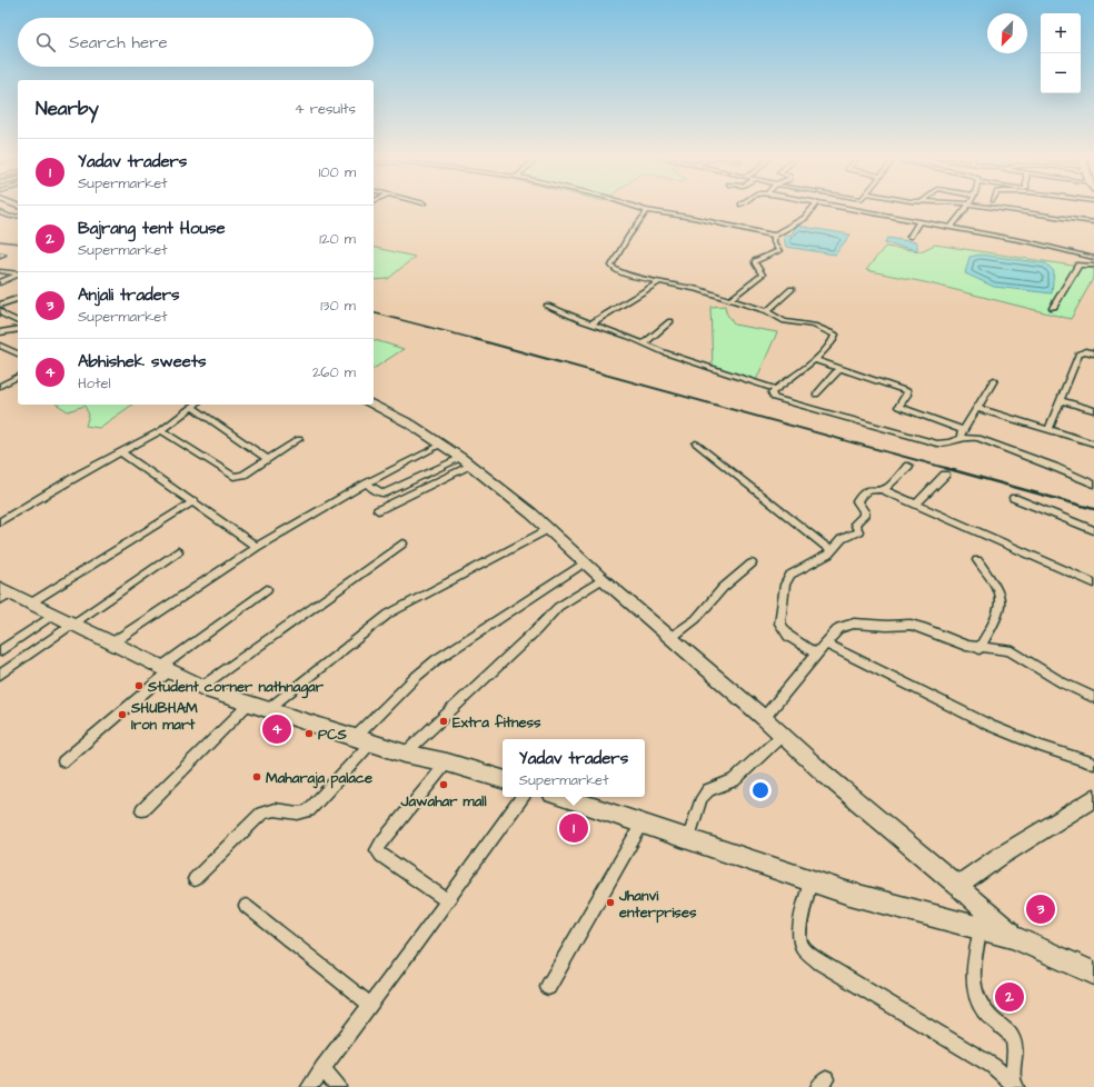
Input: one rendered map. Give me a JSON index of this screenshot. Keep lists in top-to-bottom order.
{
  "places": [
    "Student corner nathnagar",
    "SHUBHAM Iron mart",
    "Extra fitness",
    "PCS",
    "Maharaja palace",
    "Jawahar mall",
    "Jhanvi enterprises"
  ],
  "north": "bottom left",
  "page": {
    "map_buttons": ["+", "−"],
    "search": "Search here",
    "heading": ["Nearby", "4 results"],
    "list": [
      {
        "mark": "1",
        "name": "Yadav traders",
        "note": "Supermarket",
        "value": "100 m"
      },
      {
        "mark": "2",
        "name": "Bajrang tent House",
        "note": "Supermarket",
        "value": "120 m"
      },
      {
        "mark": "3",
        "name": "Anjali traders",
        "note": "Supermarket",
        "value": "130 m"
      },
      {
        "mark": "4",
        "name": "Abhishek sweets",
        "note": "Hotel",
        "value": "260 m"
      }
    ],
    "pins": [
      "4",
      "1",
      "3",
      "2"
    ],
    "popup": ["Yadav traders", "Supermarket"]
  }
}
